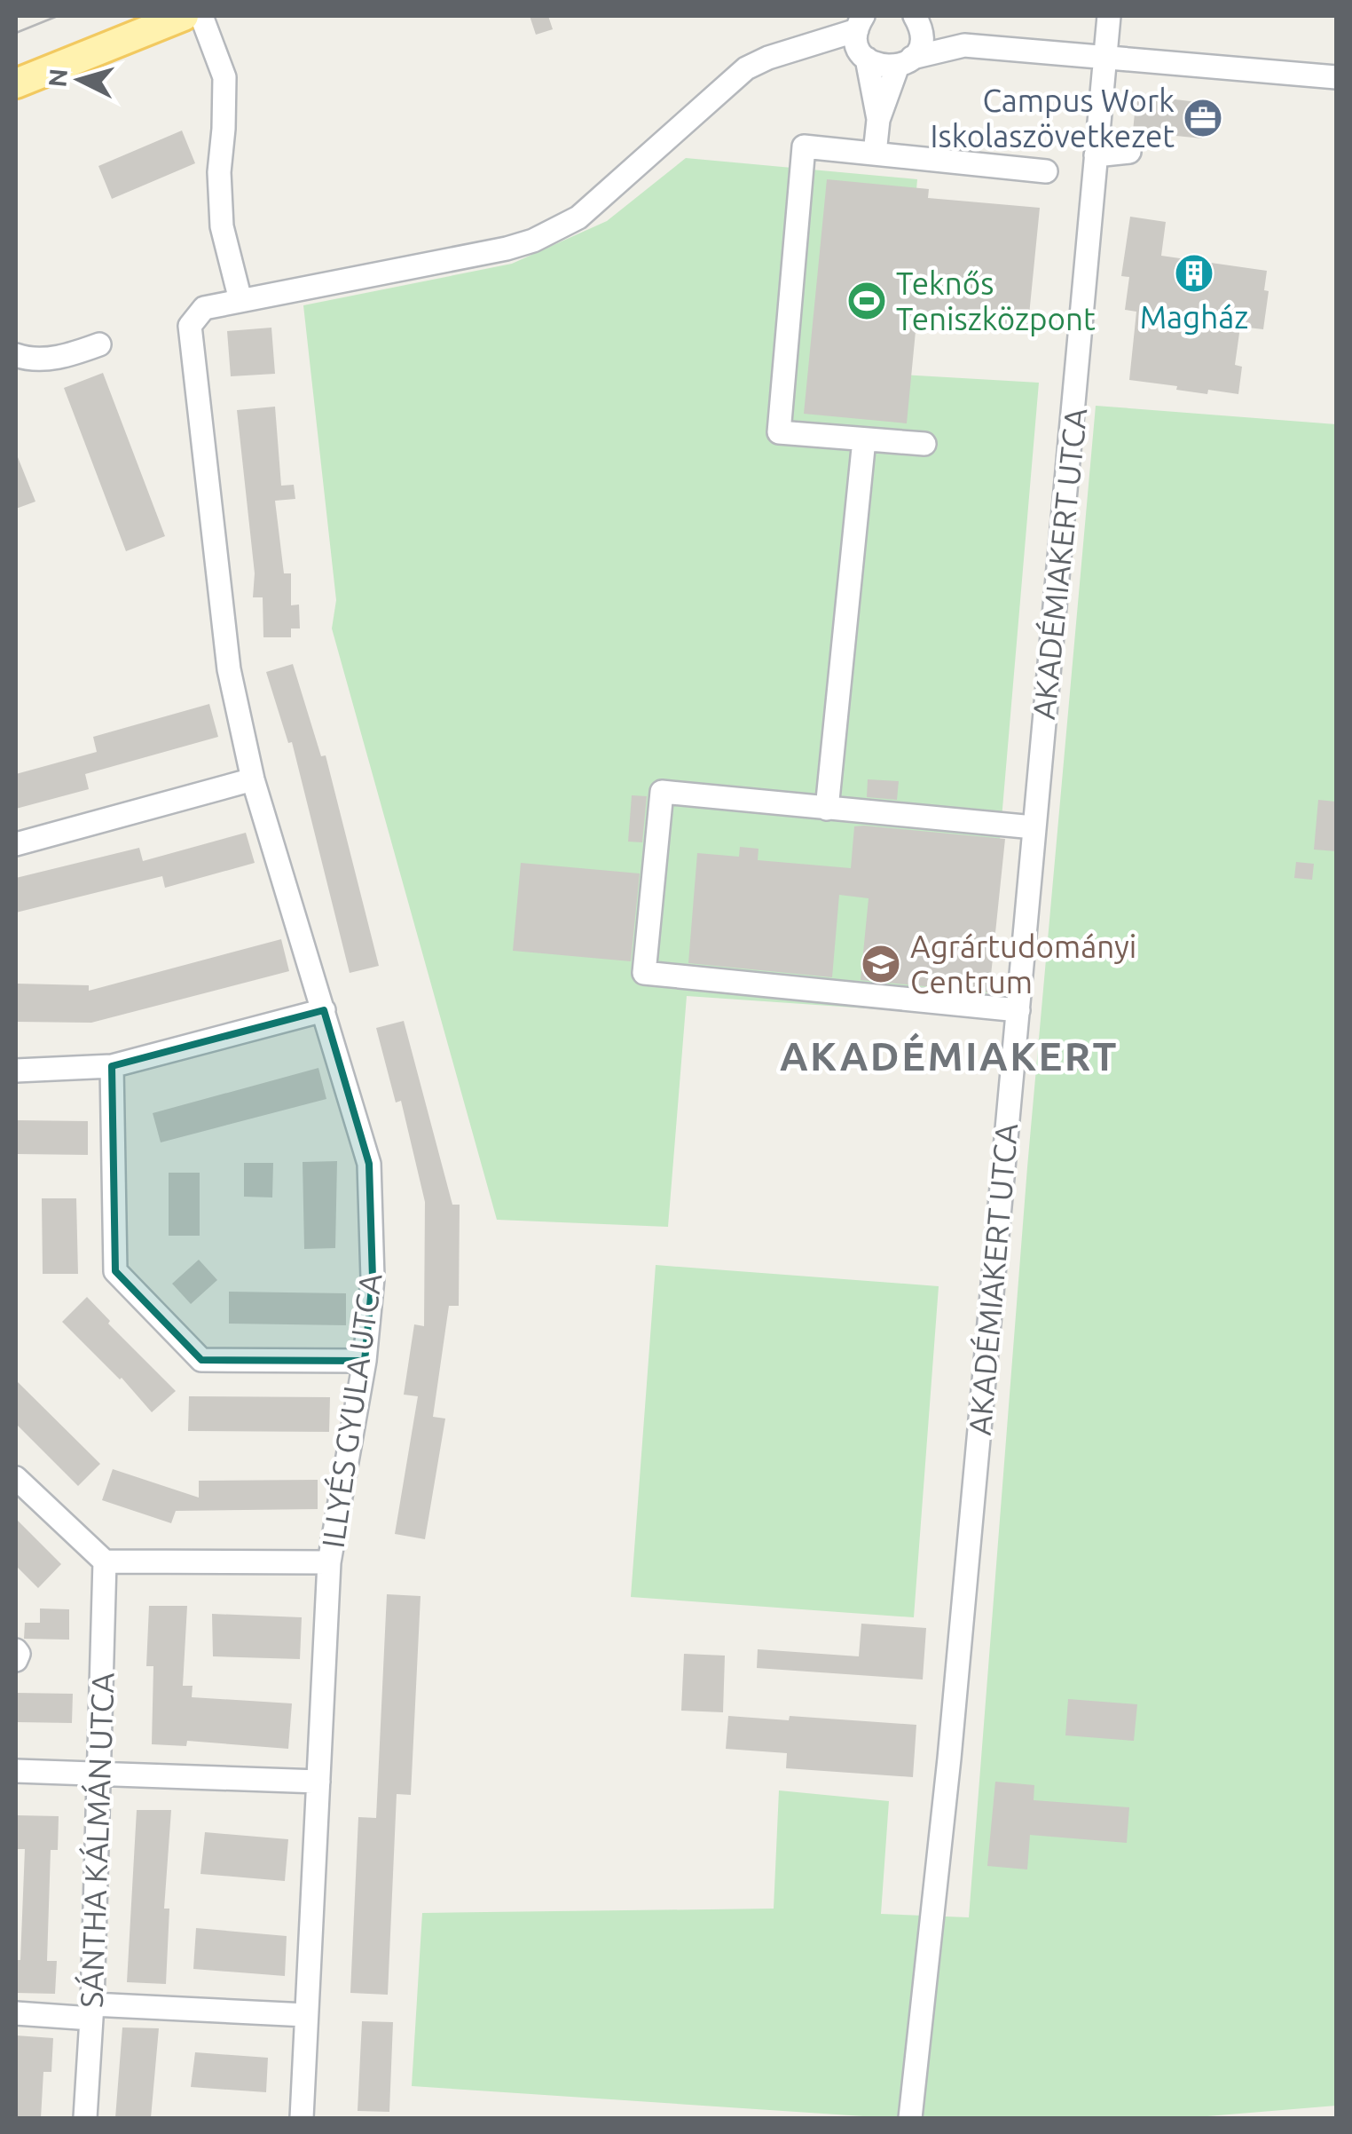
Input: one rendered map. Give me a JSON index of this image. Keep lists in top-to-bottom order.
{
  "streets": {
    "street": ["AKADÉMIAKERT UTCA", "ILLYÉS GYULA UTCA", "SÁNTHA KÁLMÁN UTCA"]
  },
  "districts": ["AKADÉMIAKERT"],
  "places": {
    "office": ["Campus Work Iskolaszövetkezet"],
    "building": ["Magház"],
    "sports": ["Teknős Teniszközpont"],
    "school or university": ["Agrártudományi Centrum"]
  },
  "north": "left"
}
